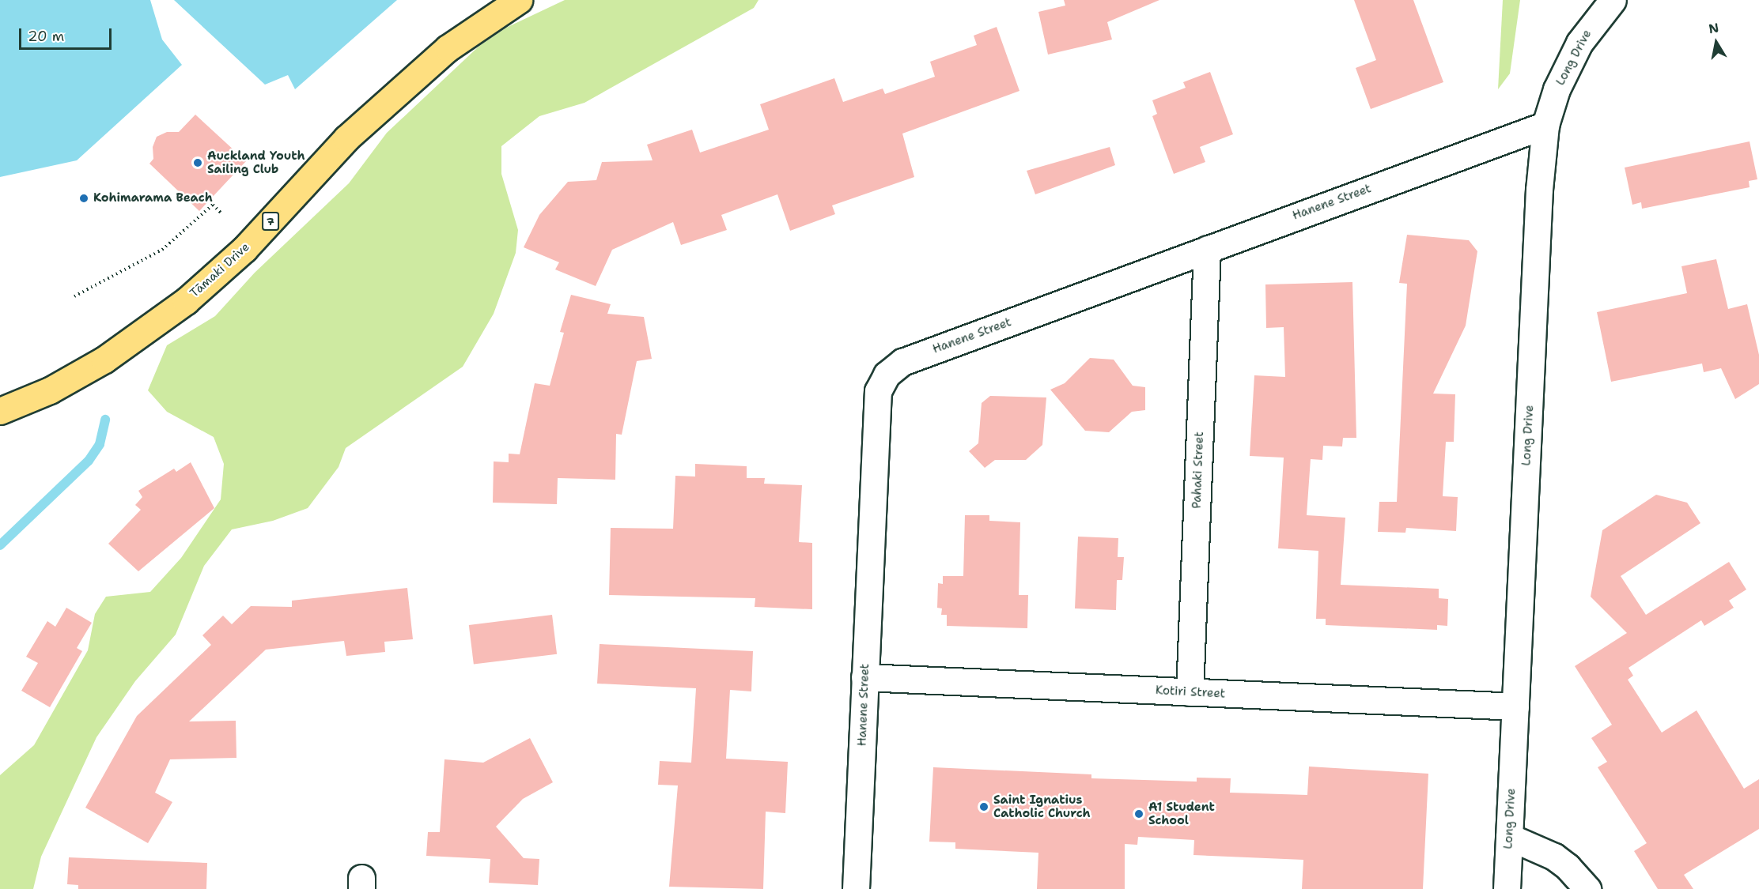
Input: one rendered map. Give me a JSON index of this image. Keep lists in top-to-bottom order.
{
  "streets": {
    "main road": ["7", "Tāmaki Drive"],
    "street": [
      "Long Drive",
      "Hanene Street",
      "Pahaki Street",
      "Kotiri Street"
    ]
  },
  "crossings": [
    ["Long Drive", "Hanene Street"],
    ["Long Drive", "Kotiri Street"],
    ["Hanene Street", "Pahaki Street"],
    ["Hanene Street", "Kotiri Street"],
    ["Pahaki Street", "Kotiri Street"]
  ],
  "places": [
    "Auckland Youth Sailing Club",
    "Kohimarama Beach",
    "Saint Ignatius Catholic Church",
    "A1 Student School"
  ],
  "scale_bar": "20 m",
  "north": "top"
}
